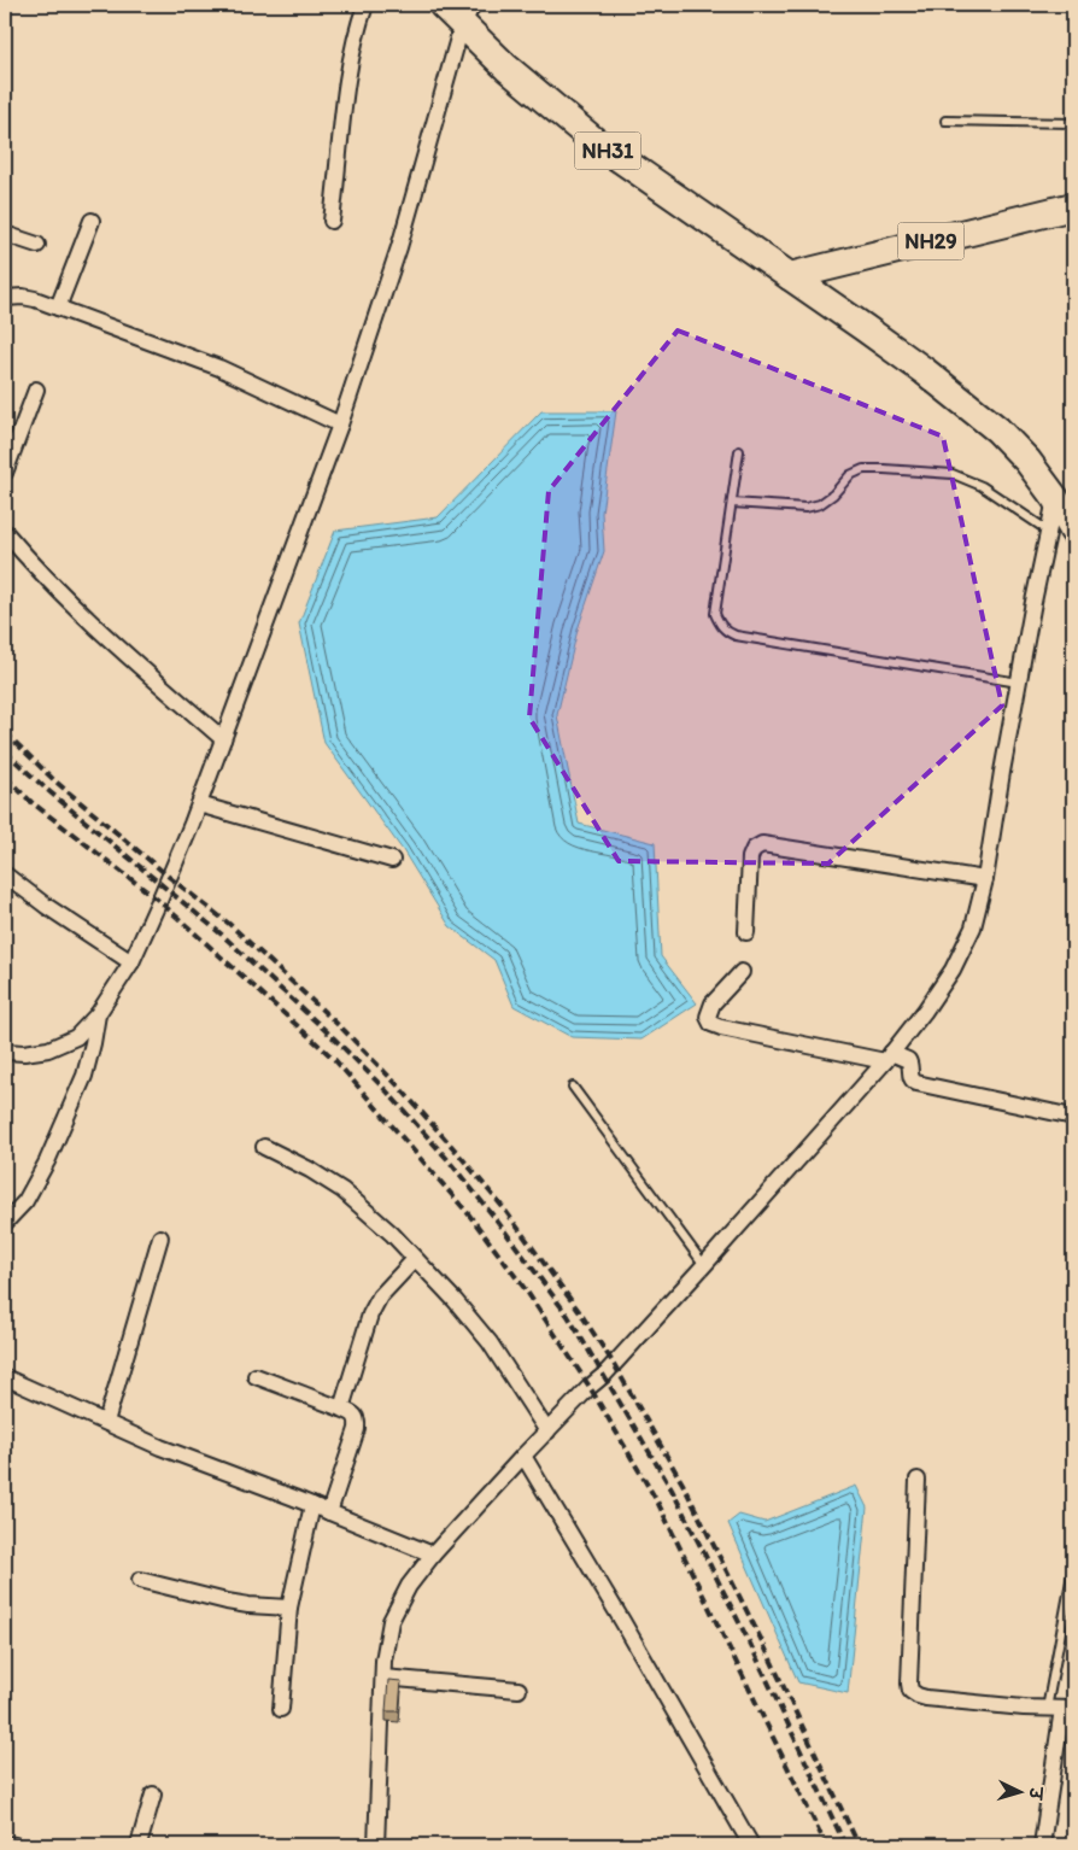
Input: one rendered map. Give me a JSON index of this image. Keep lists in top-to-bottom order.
{
  "streets": {
    "highway": ["NH31", "NH29"]
  },
  "crossings": [
    ["NH31", "NH29"]
  ],
  "north": "right"
}
